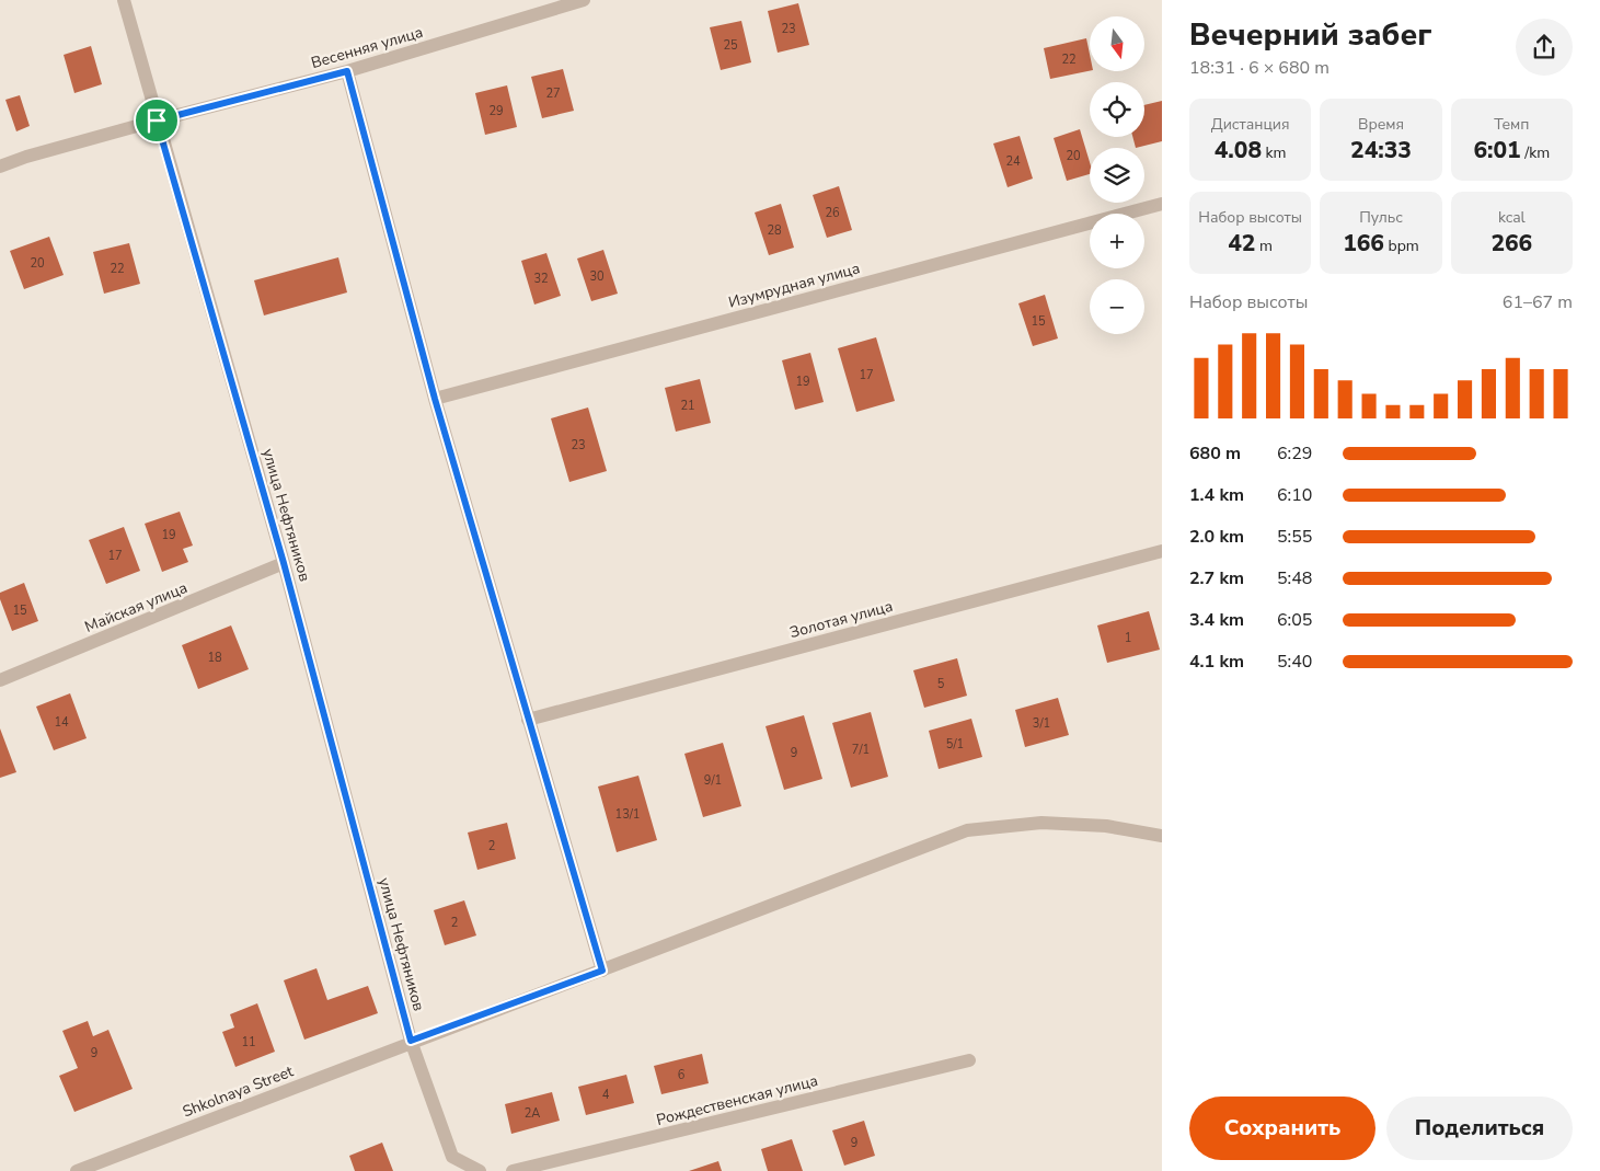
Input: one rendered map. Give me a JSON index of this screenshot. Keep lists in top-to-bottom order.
{
  "streets": {
    "street": [
      "Весенняя улица",
      "Изумрудная улица",
      "улица Нефтяников",
      "Майская улица",
      "Золотая улица",
      "Shkolnaya Street",
      "Рождественская улица"
    ]
  },
  "crossings": [
    ["Весенняя улица", "улица Нефтяников"],
    ["улица Нефтяников", "Майская улица"],
    ["улица Нефтяников", "Shkolnaya Street"]
  ],
  "house_numbers": [
    "23",
    "25",
    "22",
    "27",
    "29",
    "20",
    "24",
    "26",
    "28",
    "20",
    "22",
    "30",
    "32",
    "15",
    "17",
    "19",
    "21",
    "23",
    "19",
    "17",
    "15",
    "1",
    "18",
    "5",
    "14",
    "3/1",
    "5/1",
    "7/1",
    "9",
    "9/1",
    "13/1",
    "2",
    "2",
    "11",
    "9",
    "6",
    "4",
    "2А",
    "9"
  ],
  "north": "bottom",
  "page": {
    "heading": ["Вечерний забег", "18:31 · 6 × 680 m"],
    "map_buttons": ["+", "−"],
    "stats": [
      ["Дистанция", "4.08 km"],
      ["Время", "24:33"],
      ["Темп", "6:01 /km"],
      ["Набор высоты", "42 m"],
      ["Пульс", "166 bpm"],
      ["kcal", "266"]
    ],
    "chart": ["Набор высоты", "61–67 m"],
    "list": [
      {
        "name": "680 m",
        "note": "6:29"
      },
      {
        "name": "1.4 km",
        "note": "6:10"
      },
      {
        "name": "2.0 km",
        "note": "5:55"
      },
      {
        "name": "2.7 km",
        "note": "5:48"
      },
      {
        "name": "3.4 km",
        "note": "6:05"
      },
      {
        "name": "4.1 km",
        "note": "5:40"
      }
    ],
    "buttons": ["Сохранить", "Поделиться"]
  }
}
